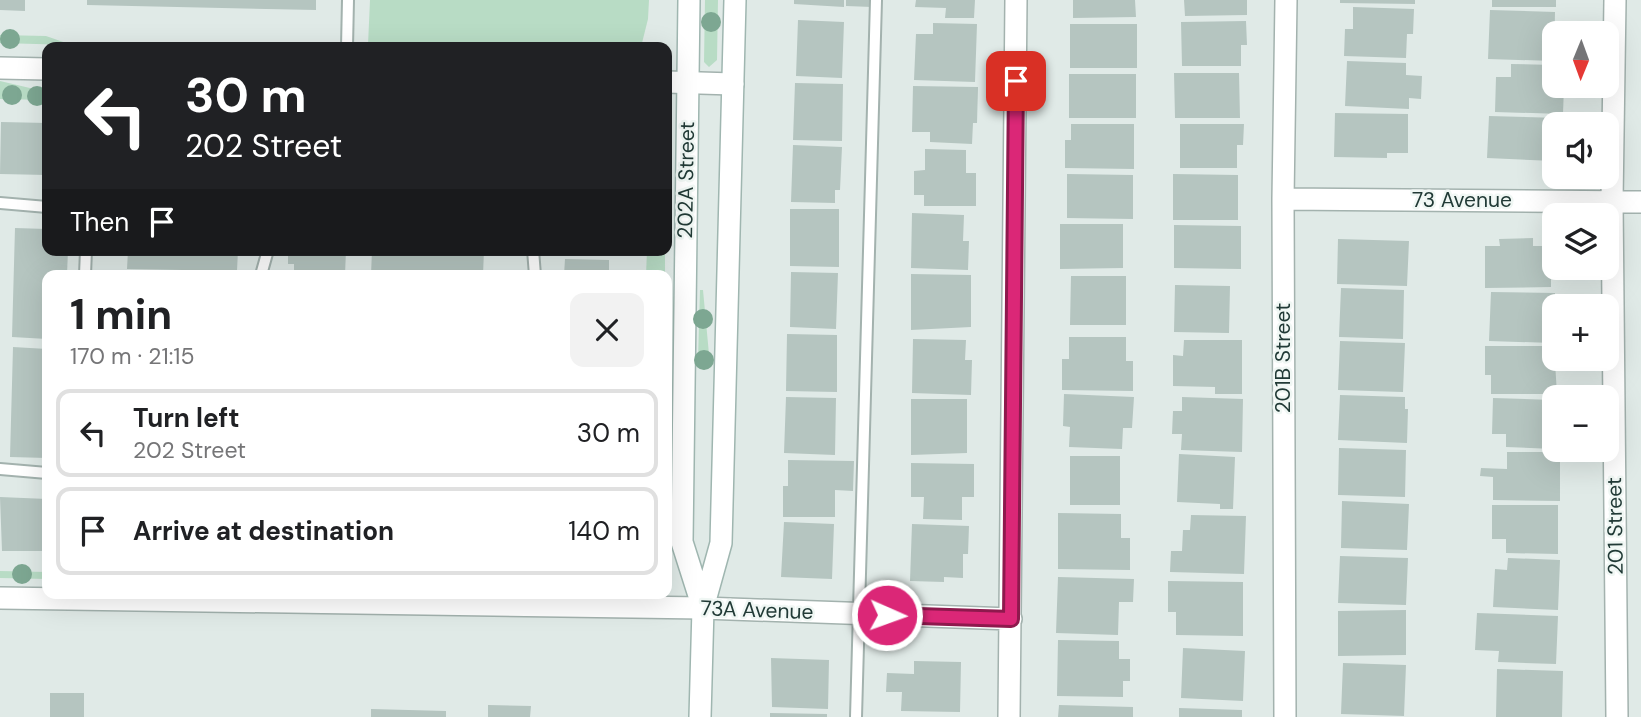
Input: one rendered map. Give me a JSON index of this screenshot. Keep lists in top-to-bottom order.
{
  "streets": {
    "street": [
      "202A Street",
      "73 Avenue",
      "201B Street",
      "201 Street",
      "73A Avenue"
    ]
  },
  "crossings": [
    ["202A Street", "73A Avenue"],
    ["73 Avenue", "201B Street"],
    ["73 Avenue", "201 Street"]
  ],
  "north": "bottom",
  "page": {
    "map_buttons": ["+", "−"],
    "turn": ["30 m", "202 Street"],
    "then": "Then",
    "heading": ["1 min", "170 m · 21:15"],
    "list": [
      {
        "name": "Turn left",
        "note": "202 Street",
        "value": "30 m"
      },
      {
        "name": "Arrive at destination",
        "value": "140 m"
      }
    ]
  }
}
